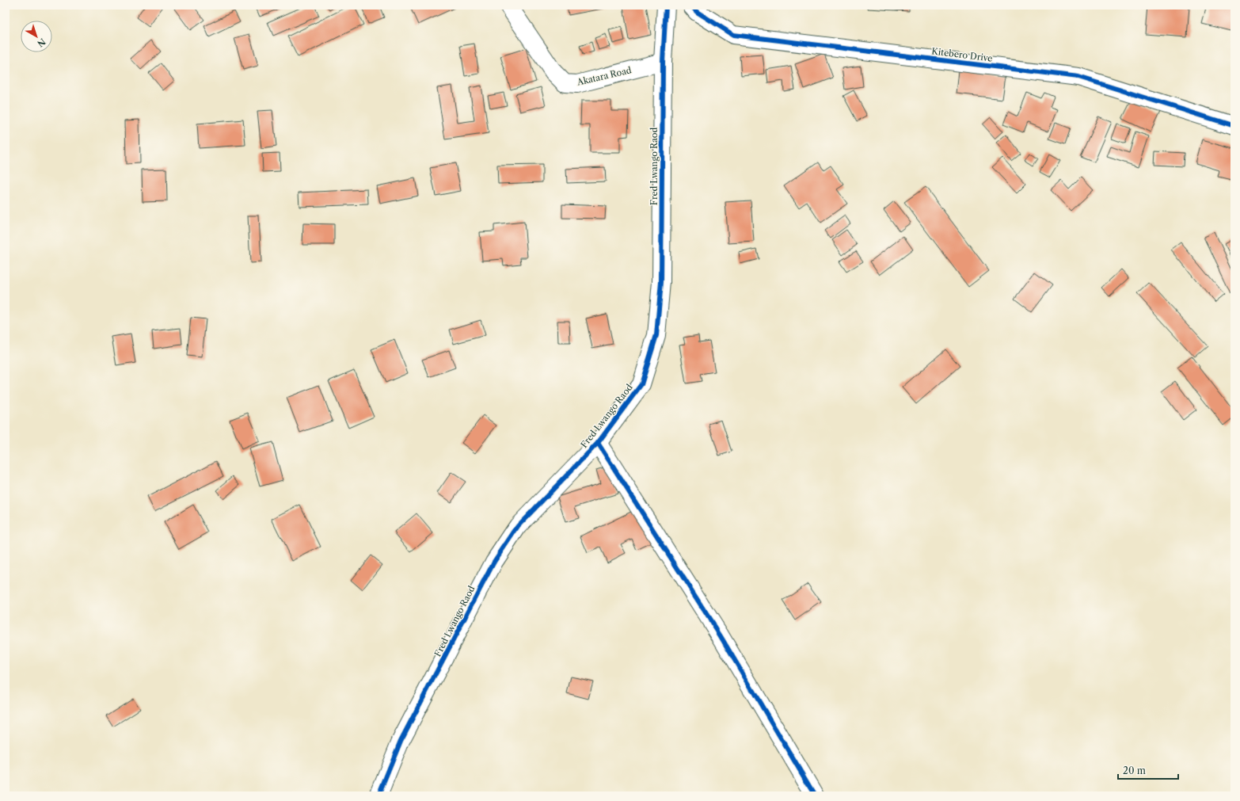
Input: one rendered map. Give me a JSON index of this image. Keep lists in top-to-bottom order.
{
  "streets": {
    "street": ["Kitebero Drive", "Akatara Road", "Fred Lwango Raod"]
  },
  "crossings": [
    ["Akatara Road", "Fred Lwango Raod"]
  ],
  "scale_bar": "20 m",
  "north": "bottom right"
}
